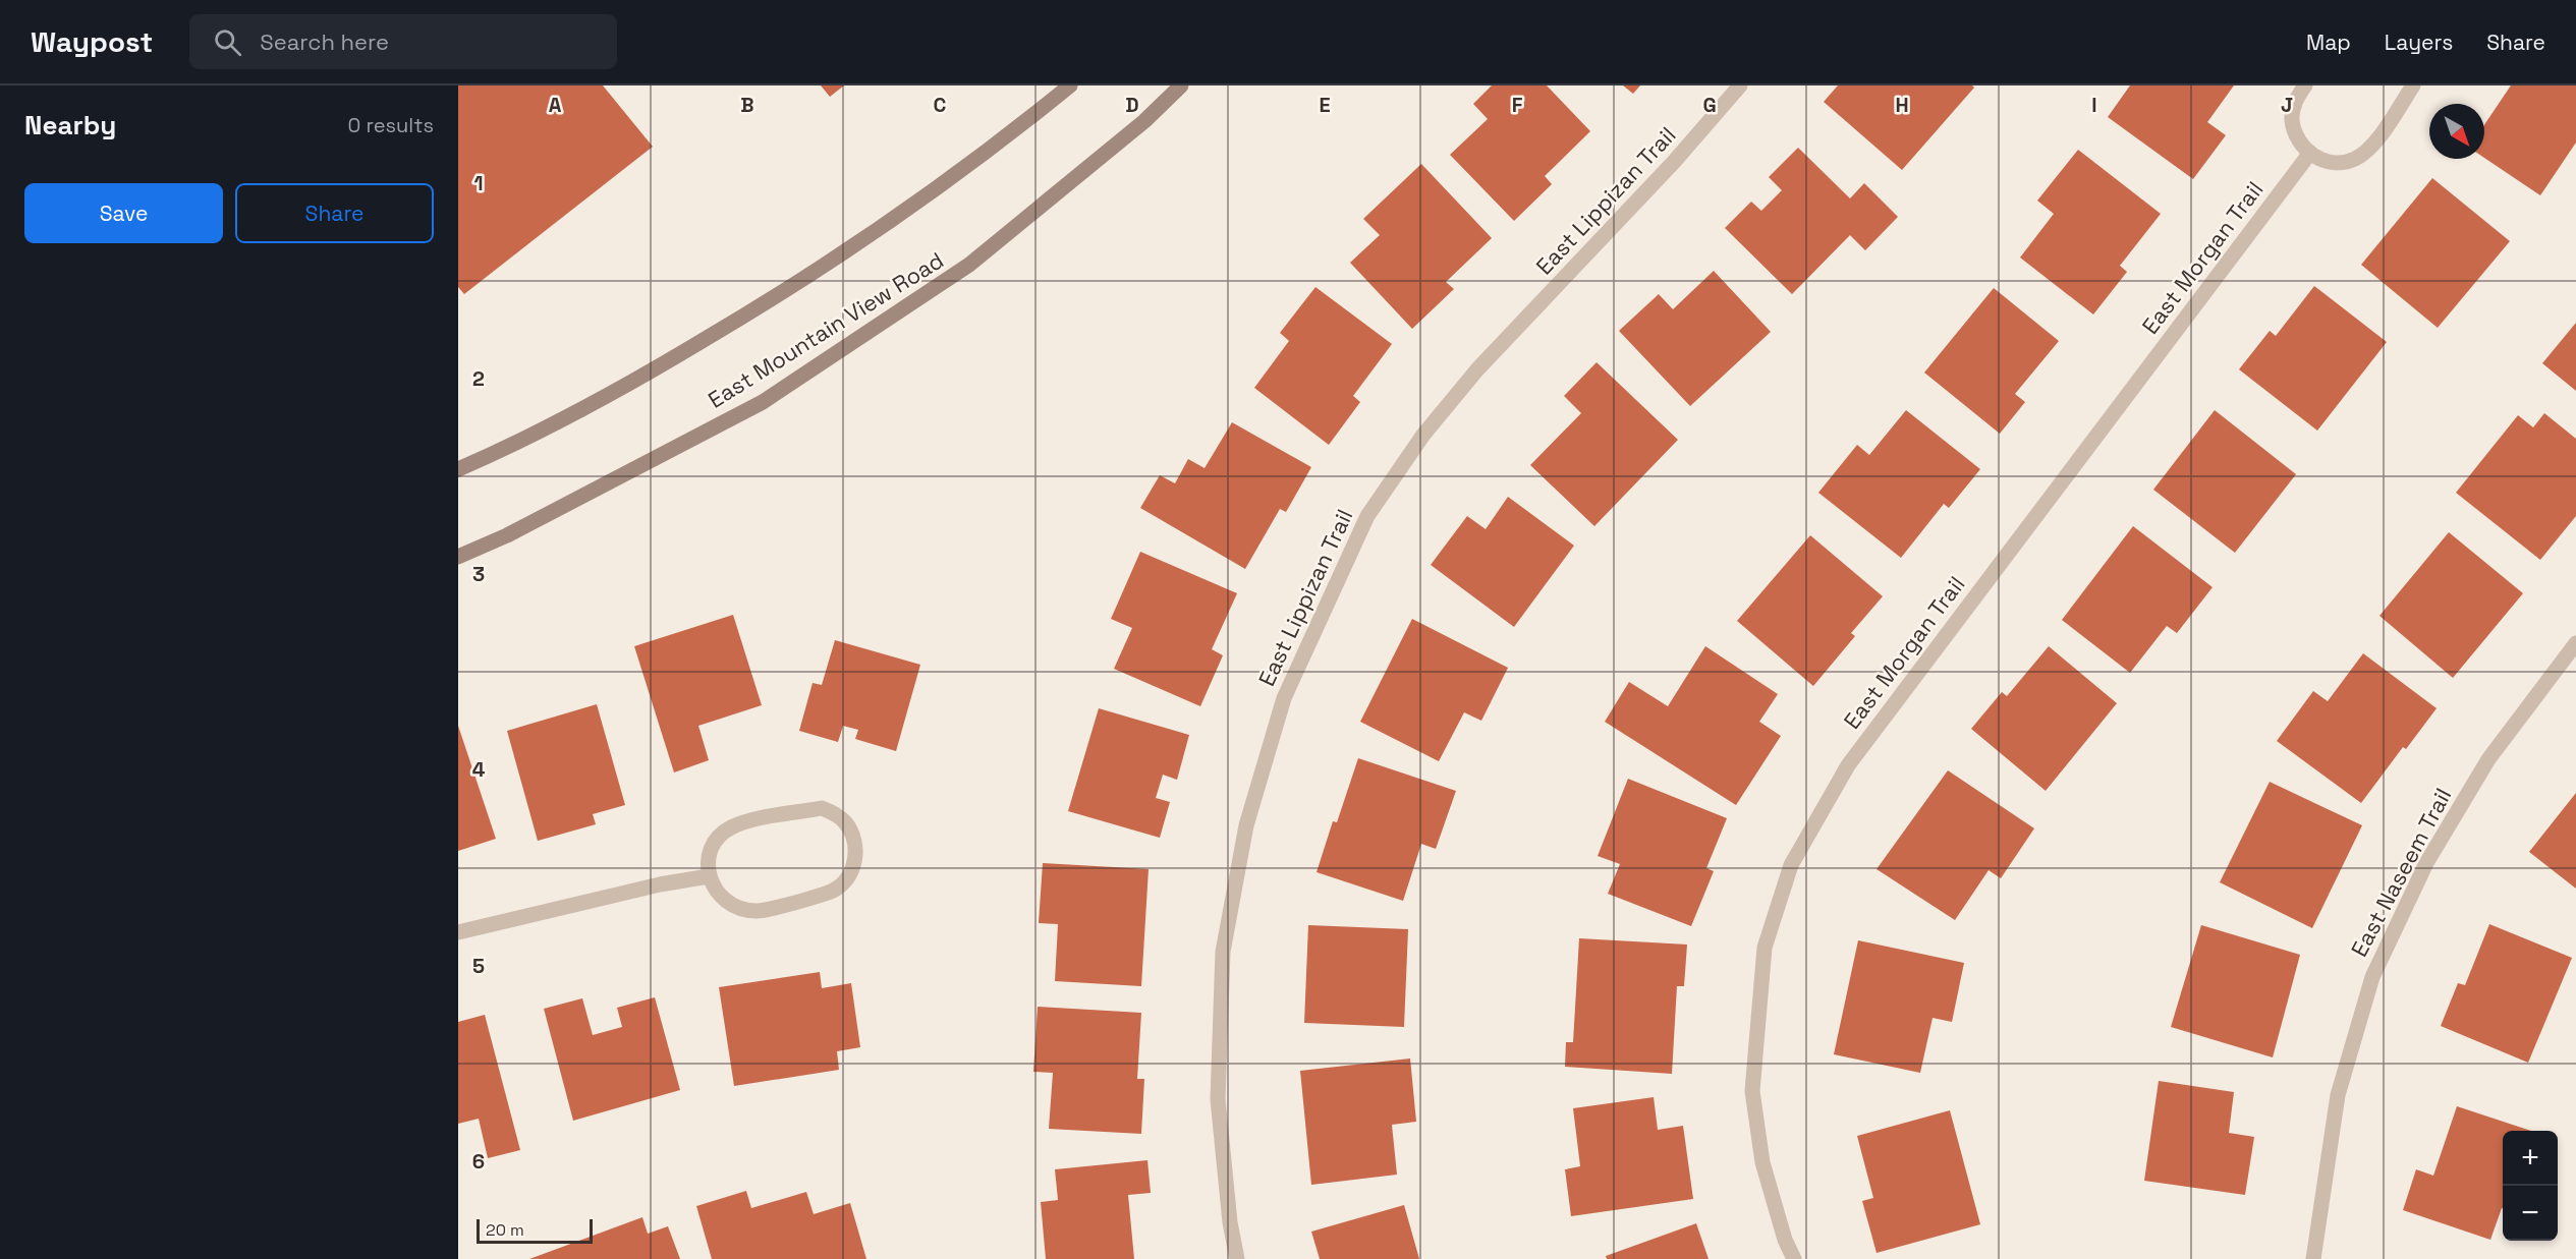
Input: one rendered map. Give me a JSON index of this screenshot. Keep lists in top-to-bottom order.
{
  "streets": {
    "main road": ["East Mountain View Road"],
    "street": ["East Lippizan Trail", "East Morgan Trail", "East Naseem Trail"]
  },
  "scale_bar": "20 m",
  "north": "bottom right",
  "page": {
    "header": "Waypost",
    "search": "Search here",
    "nav": ["Map", "Layers", "Share"],
    "heading": ["Nearby", "0 results"],
    "buttons": ["Save", "Share"],
    "map_buttons": ["+", "−"],
    "scale": "20 m"
  },
  "grid": {
    "columns": [
      "A",
      "B",
      "C",
      "D",
      "E",
      "F",
      "G",
      "H",
      "I",
      "J"
    ],
    "rows": [
      "1",
      "2",
      "3",
      "4",
      "5",
      "6"
    ]
  }
}
